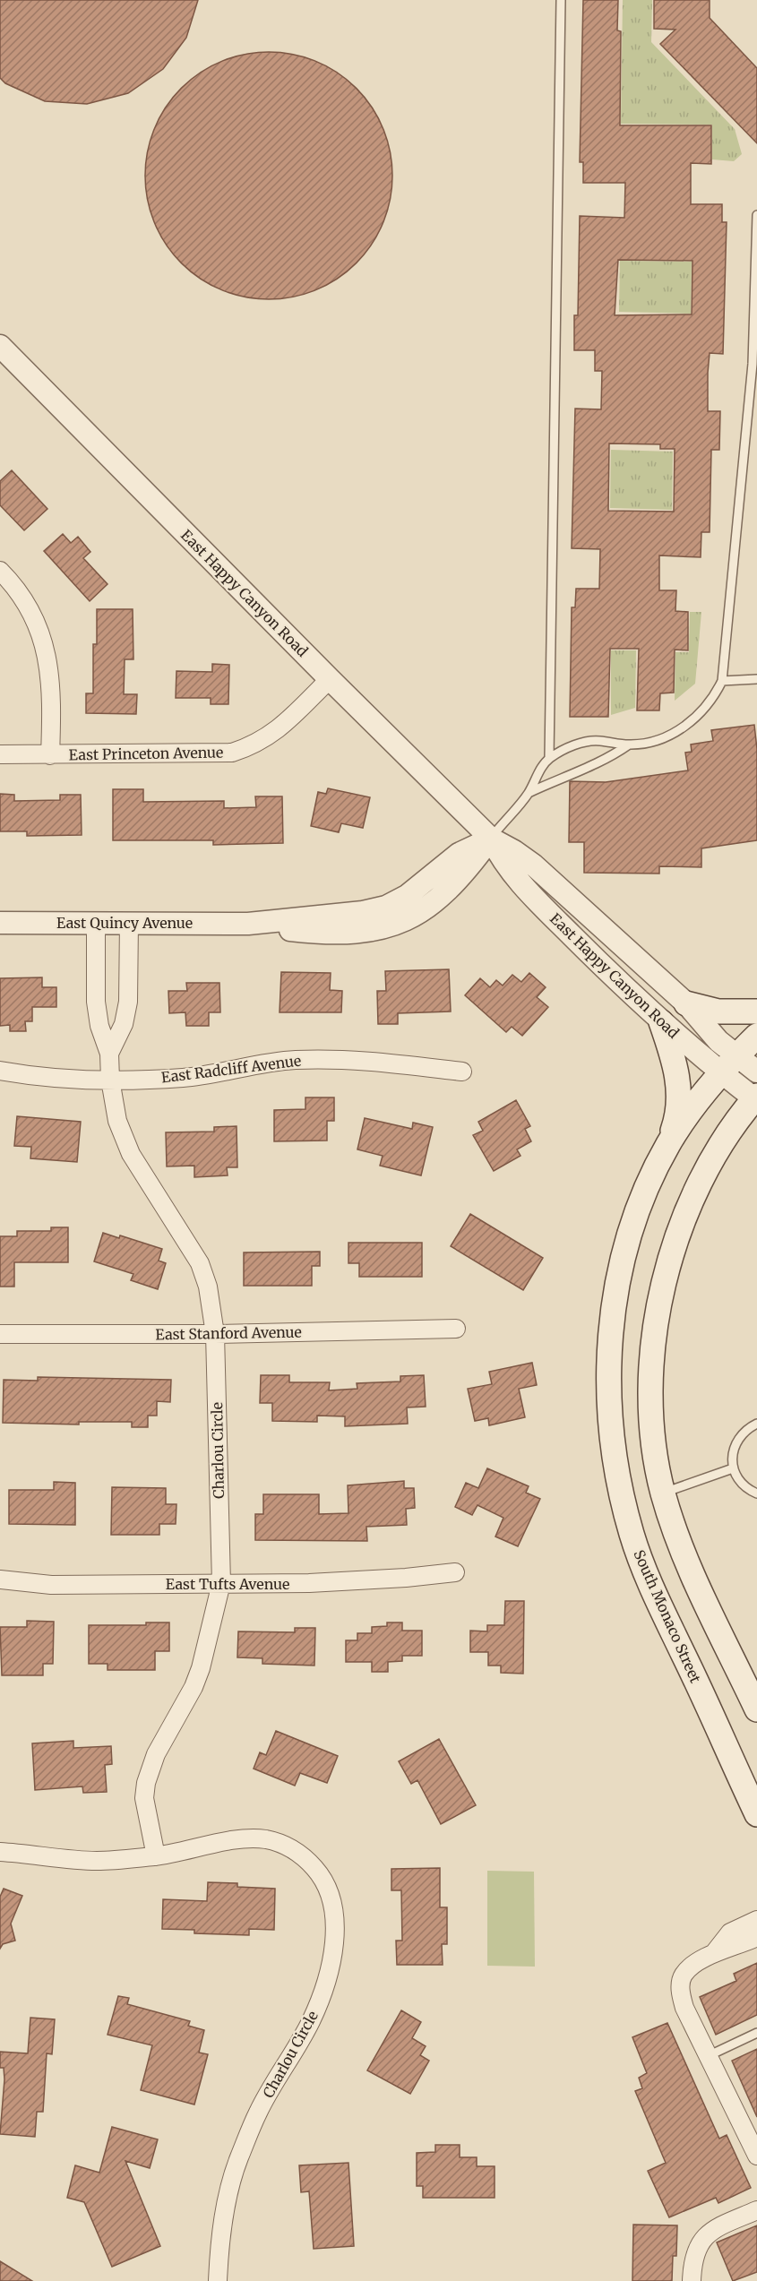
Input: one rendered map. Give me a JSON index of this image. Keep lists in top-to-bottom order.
{
  "streets": {
    "main road": ["South Monaco Street"],
    "street": [
      "East Happy Canyon Road",
      "East Princeton Avenue",
      "East Quincy Avenue",
      "East Radcliff Avenue",
      "East Stanford Avenue",
      "Charlou Circle",
      "East Tufts Avenue"
    ]
  },
  "crossings": [
    ["East Happy Canyon Road", "East Princeton Avenue"],
    ["East Happy Canyon Road", "East Quincy Avenue"],
    ["East Happy Canyon Road", "South Monaco Street"],
    ["East Quincy Avenue", "Charlou Circle"],
    ["East Radcliff Avenue", "Charlou Circle"],
    ["East Stanford Avenue", "Charlou Circle"],
    ["Charlou Circle", "East Tufts Avenue"]
  ]
}
